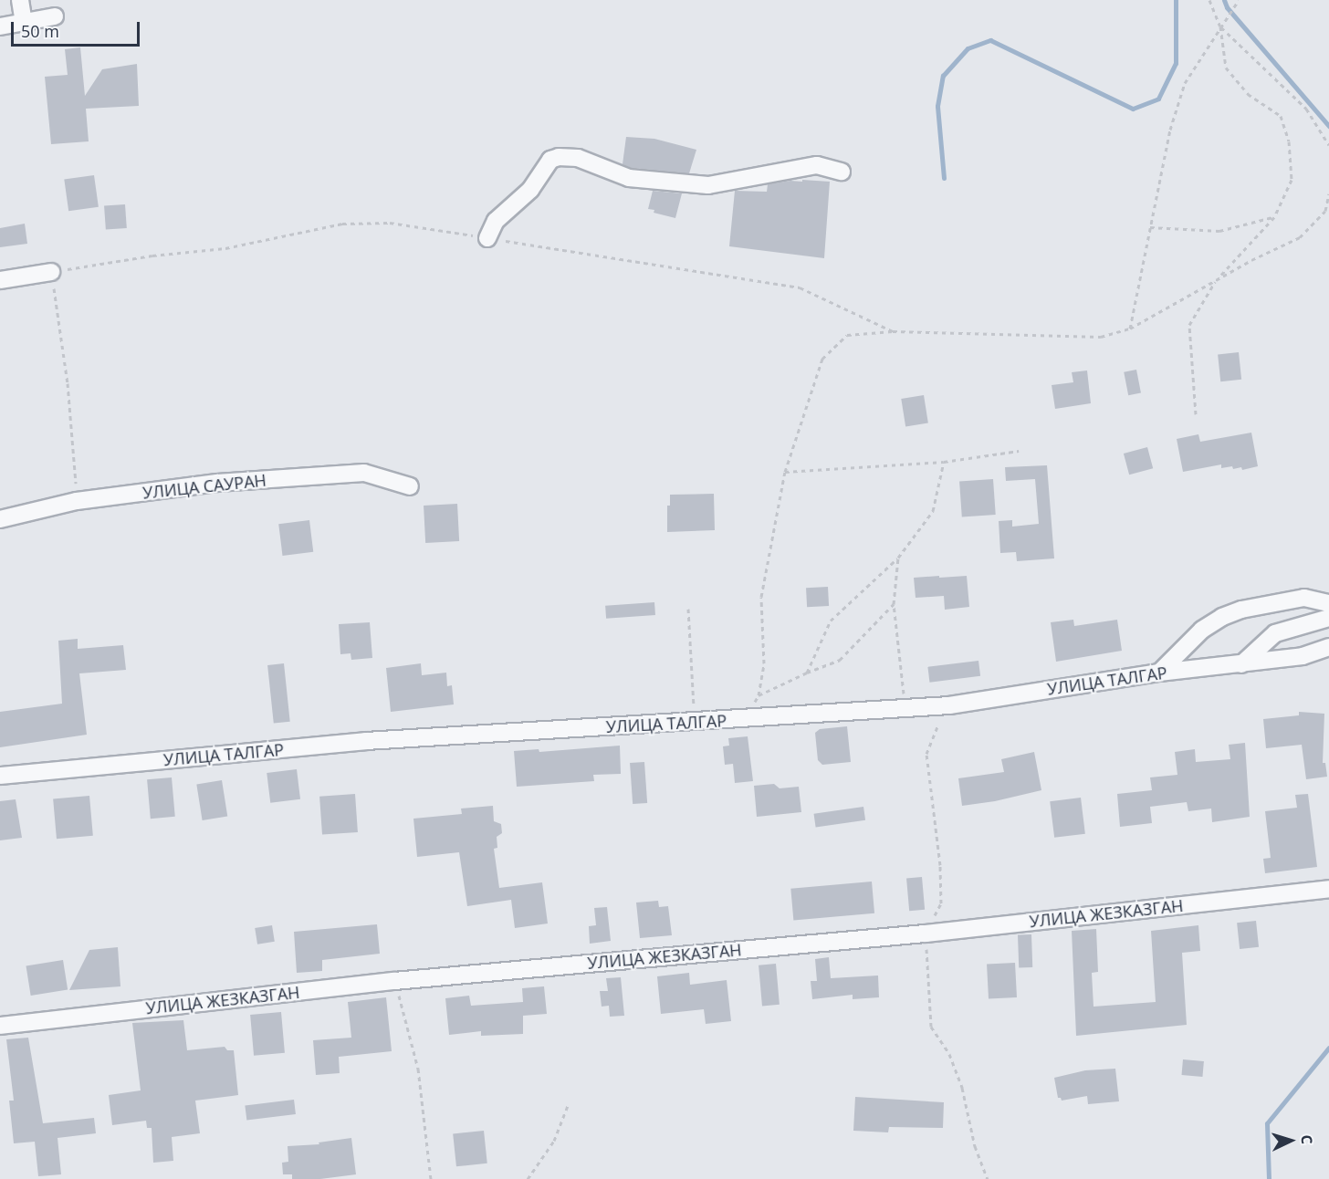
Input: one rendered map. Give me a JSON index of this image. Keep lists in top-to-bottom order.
{
  "streets": {
    "street": ["УЛИЦА САУРАН", "УЛИЦА ТАЛГАР", "УЛИЦА ЖЕЗКАЗГАН"]
  },
  "scale_bar": "50 m",
  "north": "right"
}
